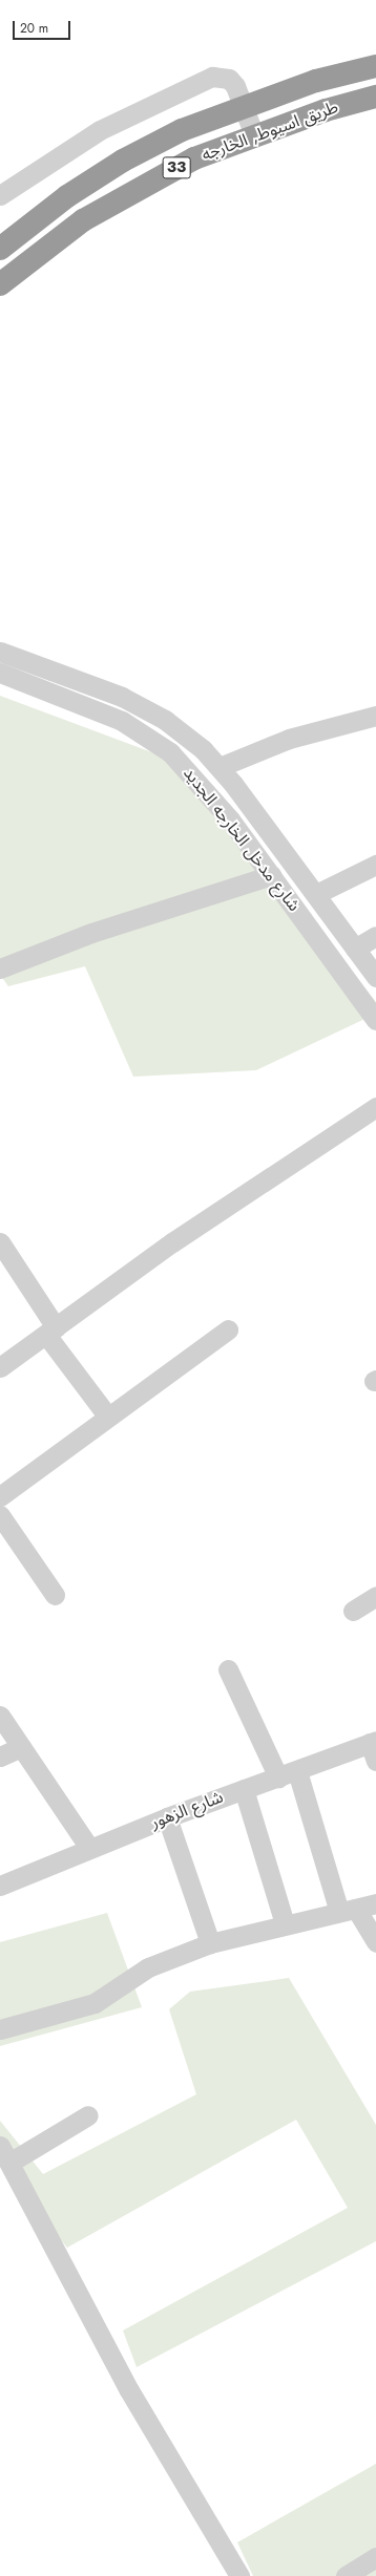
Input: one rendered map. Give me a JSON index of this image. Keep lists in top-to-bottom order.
{
  "streets": {
    "highway": ["طريق اسيوط, الخارجه", "33"],
    "street": ["شارع مدخل الخارجه الجديد", "شارع الزهور"]
  },
  "scale_bar": "20 m"
}
